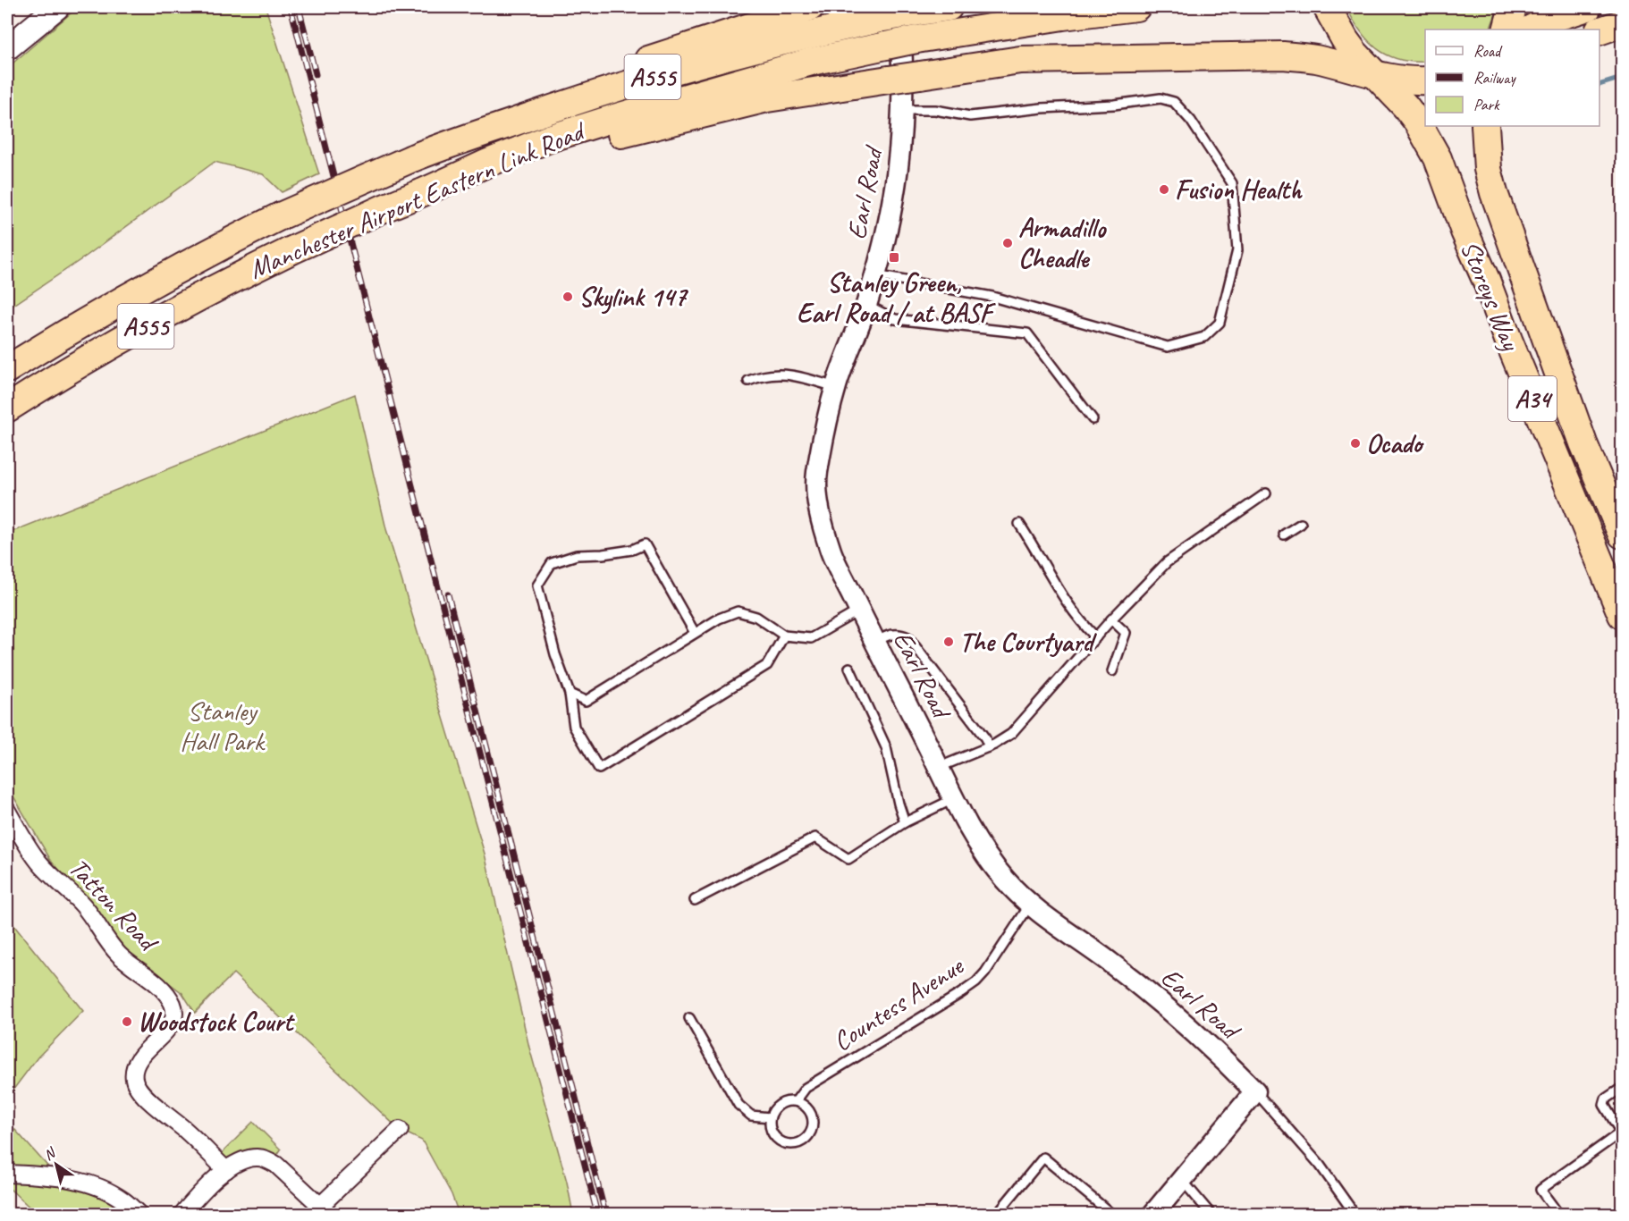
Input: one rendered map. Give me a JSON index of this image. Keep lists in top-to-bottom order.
{
  "streets": {
    "highway": [
      "A555",
      "Manchester Airport Eastern Link Road",
      "Storeys Way",
      "A34"
    ],
    "street": ["Earl Road", "Tatton Road"],
    "lane": ["Countess Avenue"]
  },
  "crossings": [
    ["Earl Road", "Manchester Airport Eastern Link Road"],
    ["Earl Road", "Countess Avenue"],
    ["Storeys Way", "A34"]
  ],
  "parks": ["Stanley Hall Park"],
  "places": {
    "other": [
      "Fusion Health",
      "Armadillo Cheadle",
      "Skylink 147",
      "Ocado",
      "The Courtyard",
      "Woodstock Court"
    ],
    "transit": ["Stanley Green, Earl Road / at BASF"]
  },
  "legend": ["Road", "Railway", "Park"],
  "north": "top left"
}
